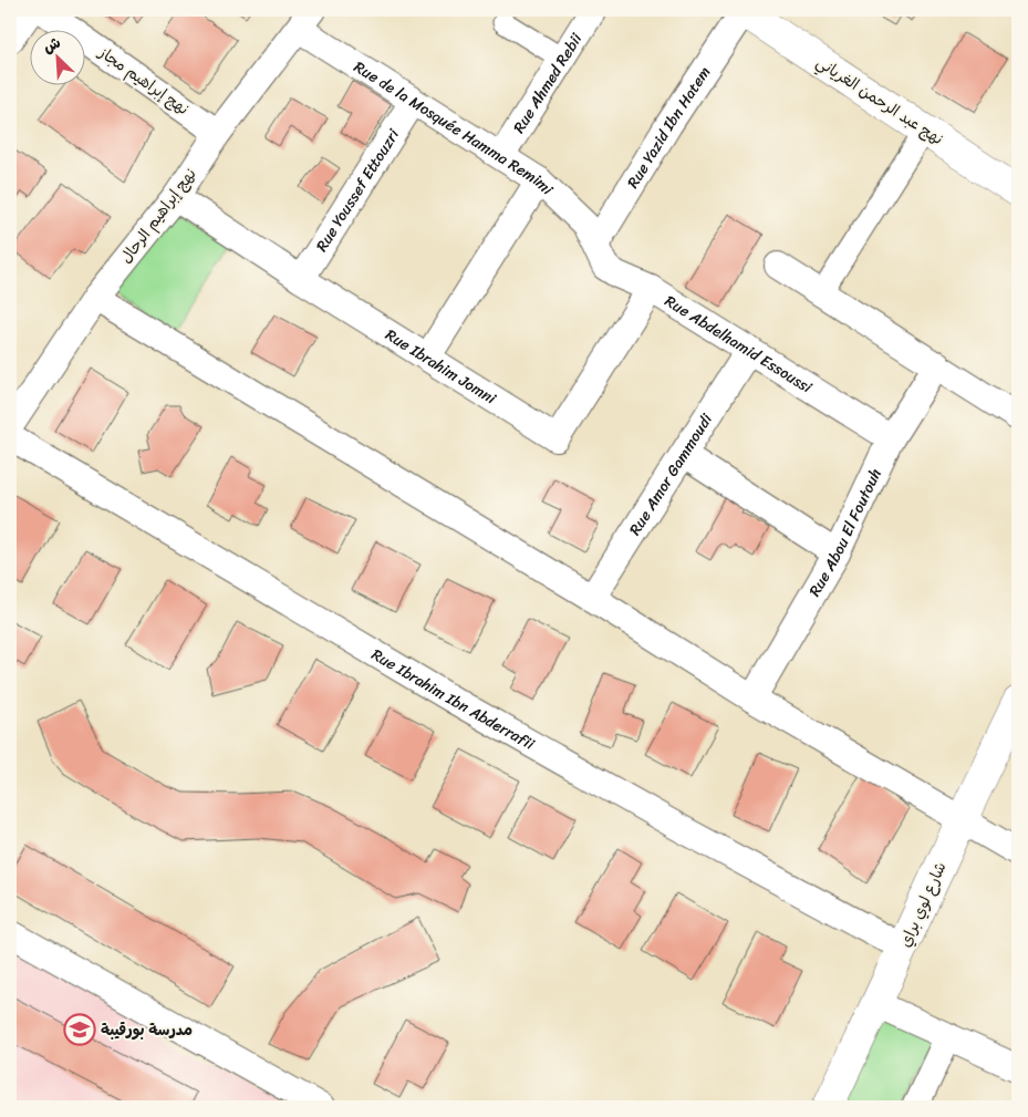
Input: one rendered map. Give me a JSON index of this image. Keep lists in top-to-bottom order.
{
  "streets": {
    "street": [
      "نهج إبراهيم مجاز",
      "Rue Ahmed Rebii",
      "نهج عبد الرحمن الغرياني",
      "Rue Yazid Ibn Hatem",
      "Rue de la Mosquée Hamma Remimi",
      "Rue Youssef Ettouzri",
      "نهج إبراهيم الرحال",
      "Rue Abdelhamid Essoussi",
      "Rue Ibrahim Jomni",
      "Rue Amor Gammoudi",
      "Rue Abou El Foutouh",
      "Rue Ibrahim Ibn Abderrafii",
      "شارع لوي براي"
    ]
  },
  "crossings": [
    ["نهج إبراهيم مجاز", "نهج إبراهيم الرحال"],
    ["Rue Ahmed Rebii", "Rue de la Mosquée Hamma Remimi"],
    ["نهج عبد الرحمن الغرياني", "Rue Yazid Ibn Hatem"],
    ["Rue Yazid Ibn Hatem", "Rue de la Mosquée Hamma Remimi"],
    ["Rue Yazid Ibn Hatem", "Rue Abdelhamid Essoussi"],
    ["Rue de la Mosquée Hamma Remimi", "Rue Youssef Ettouzri"],
    ["Rue de la Mosquée Hamma Remimi", "نهج إبراهيم الرحال"],
    ["Rue de la Mosquée Hamma Remimi", "Rue Abdelhamid Essoussi"],
    ["Rue Youssef Ettouzri", "Rue Ibrahim Jomni"],
    ["نهج إبراهيم الرحال", "Rue Ibrahim Jomni"],
    ["Rue Abdelhamid Essoussi", "Rue Ibrahim Jomni"],
    ["Rue Abdelhamid Essoussi", "Rue Amor Gammoudi"],
    ["Rue Abdelhamid Essoussi", "Rue Abou El Foutouh"],
    ["Rue Ibrahim Ibn Abderrafii", "شارع لوي براي"]
  ],
  "places": {
    "school or university": ["مدرسة بورقيبة"]
  },
  "north": "top left"
}
